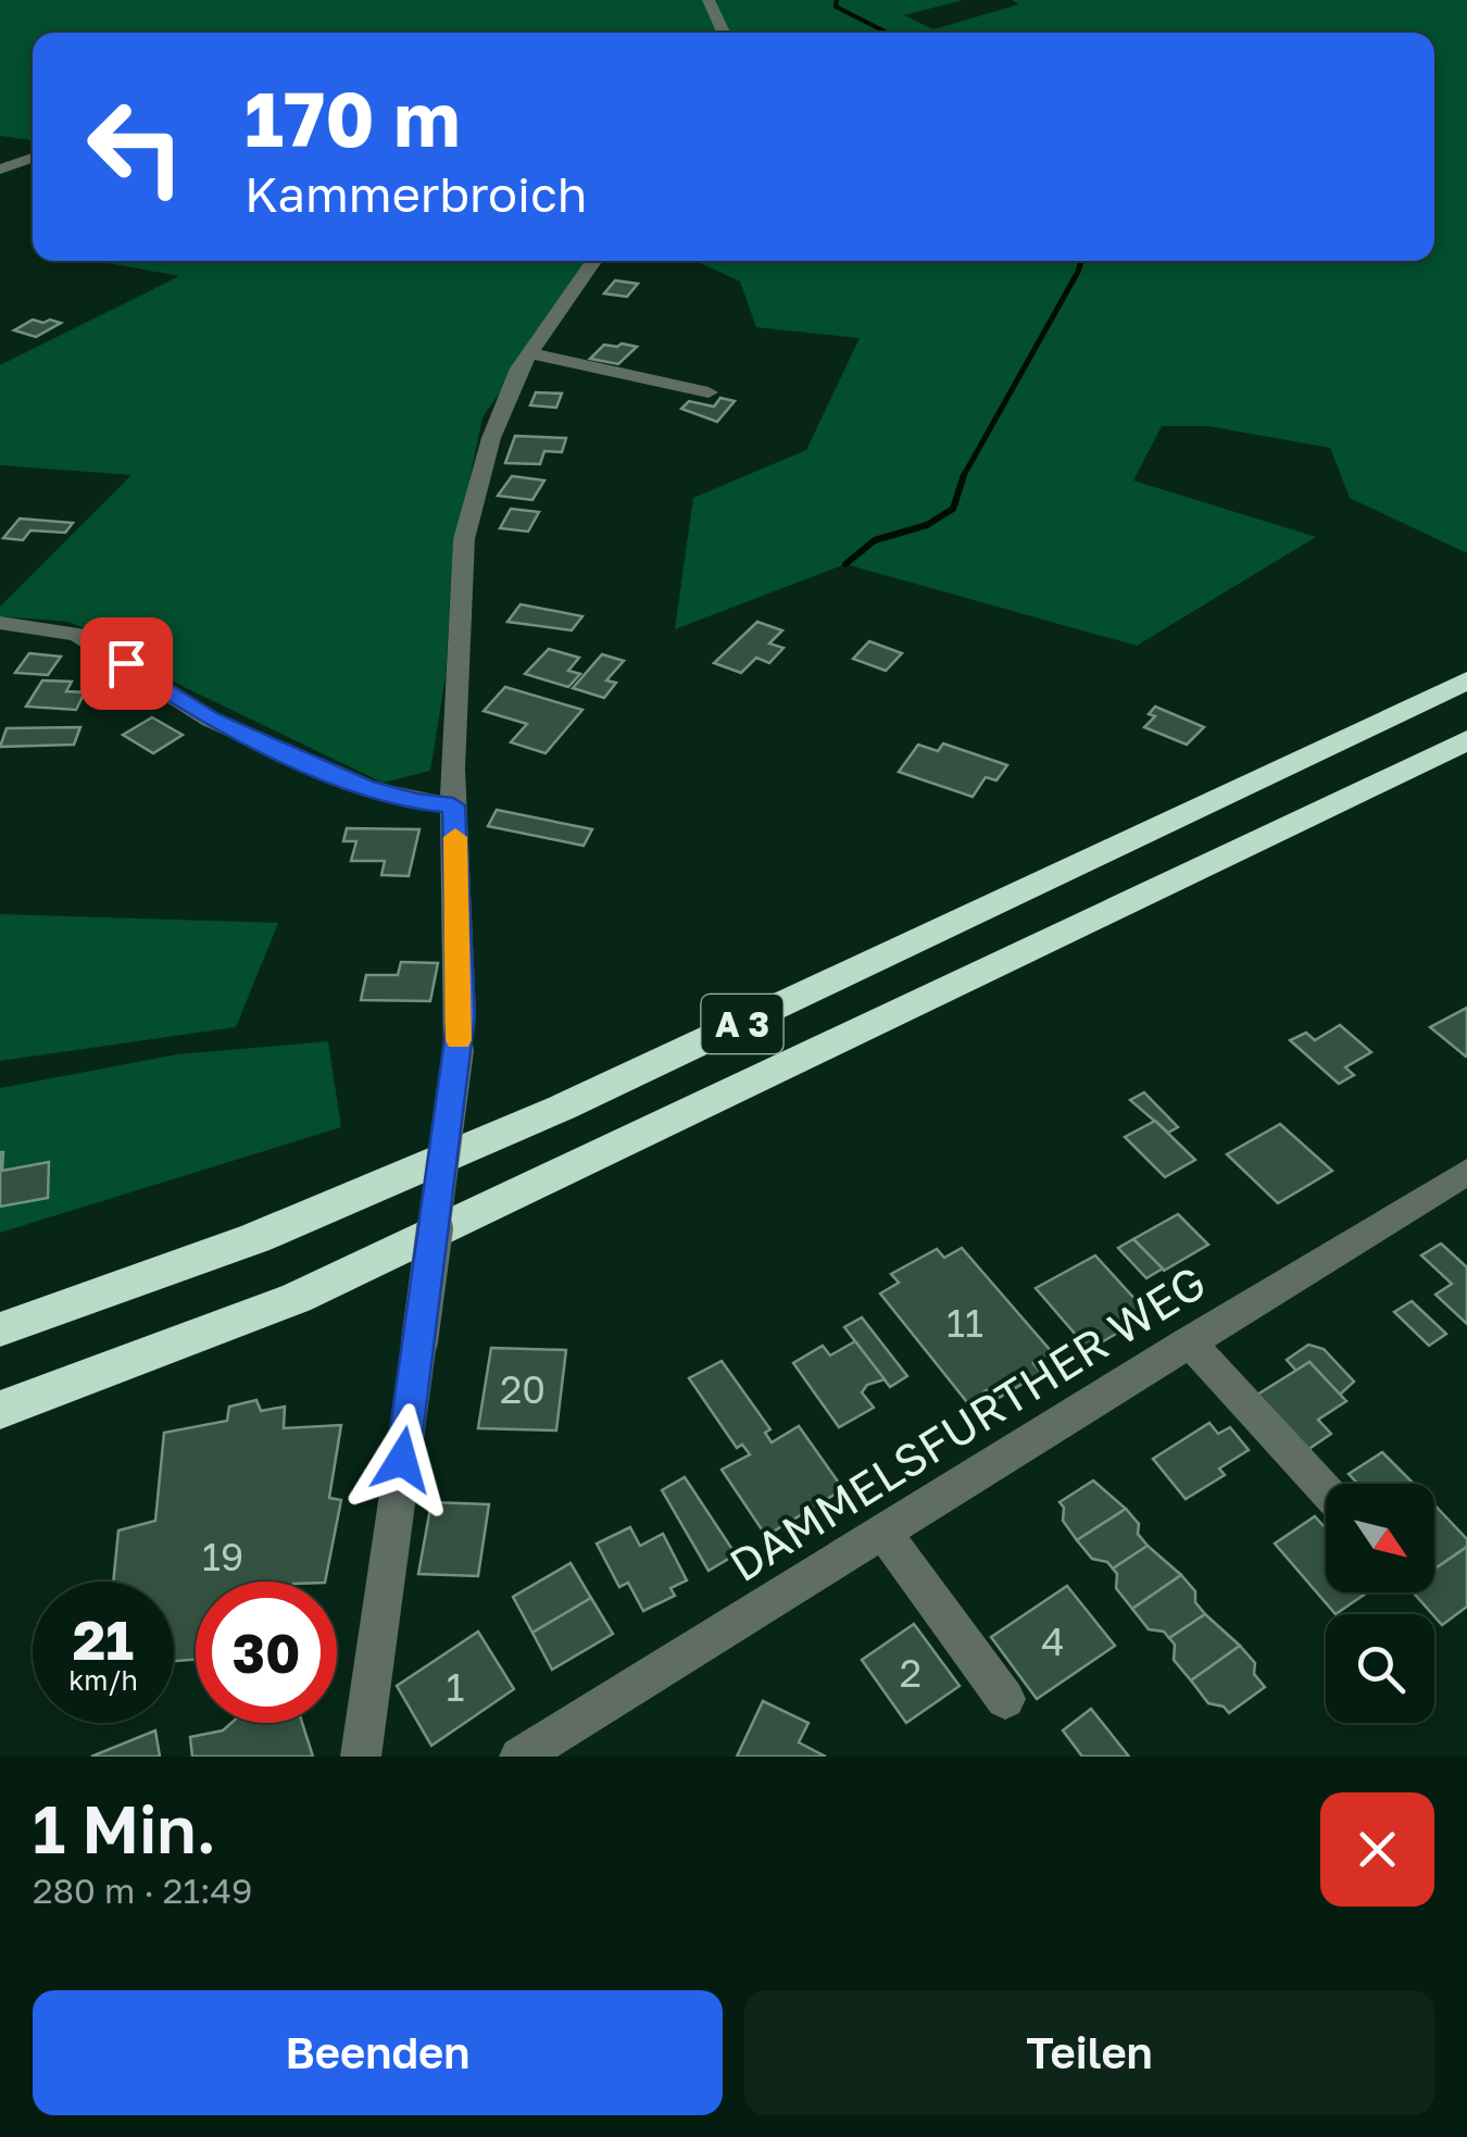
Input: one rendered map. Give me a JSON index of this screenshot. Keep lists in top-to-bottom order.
{
  "streets": {
    "highway": ["A 3"],
    "street": ["DAMMELSFURTHER WEG"]
  },
  "house_numbers": [
    "11",
    "20",
    "19",
    "4",
    "2",
    "1"
  ],
  "north": "bottom right",
  "page": {
    "turn": ["170 m", "Kammerbroich"],
    "speed": "21 km/h",
    "limit": "30",
    "heading": ["1 Min.", "280 m · 21:49"],
    "buttons": ["Beenden", "Teilen"]
  }
}
